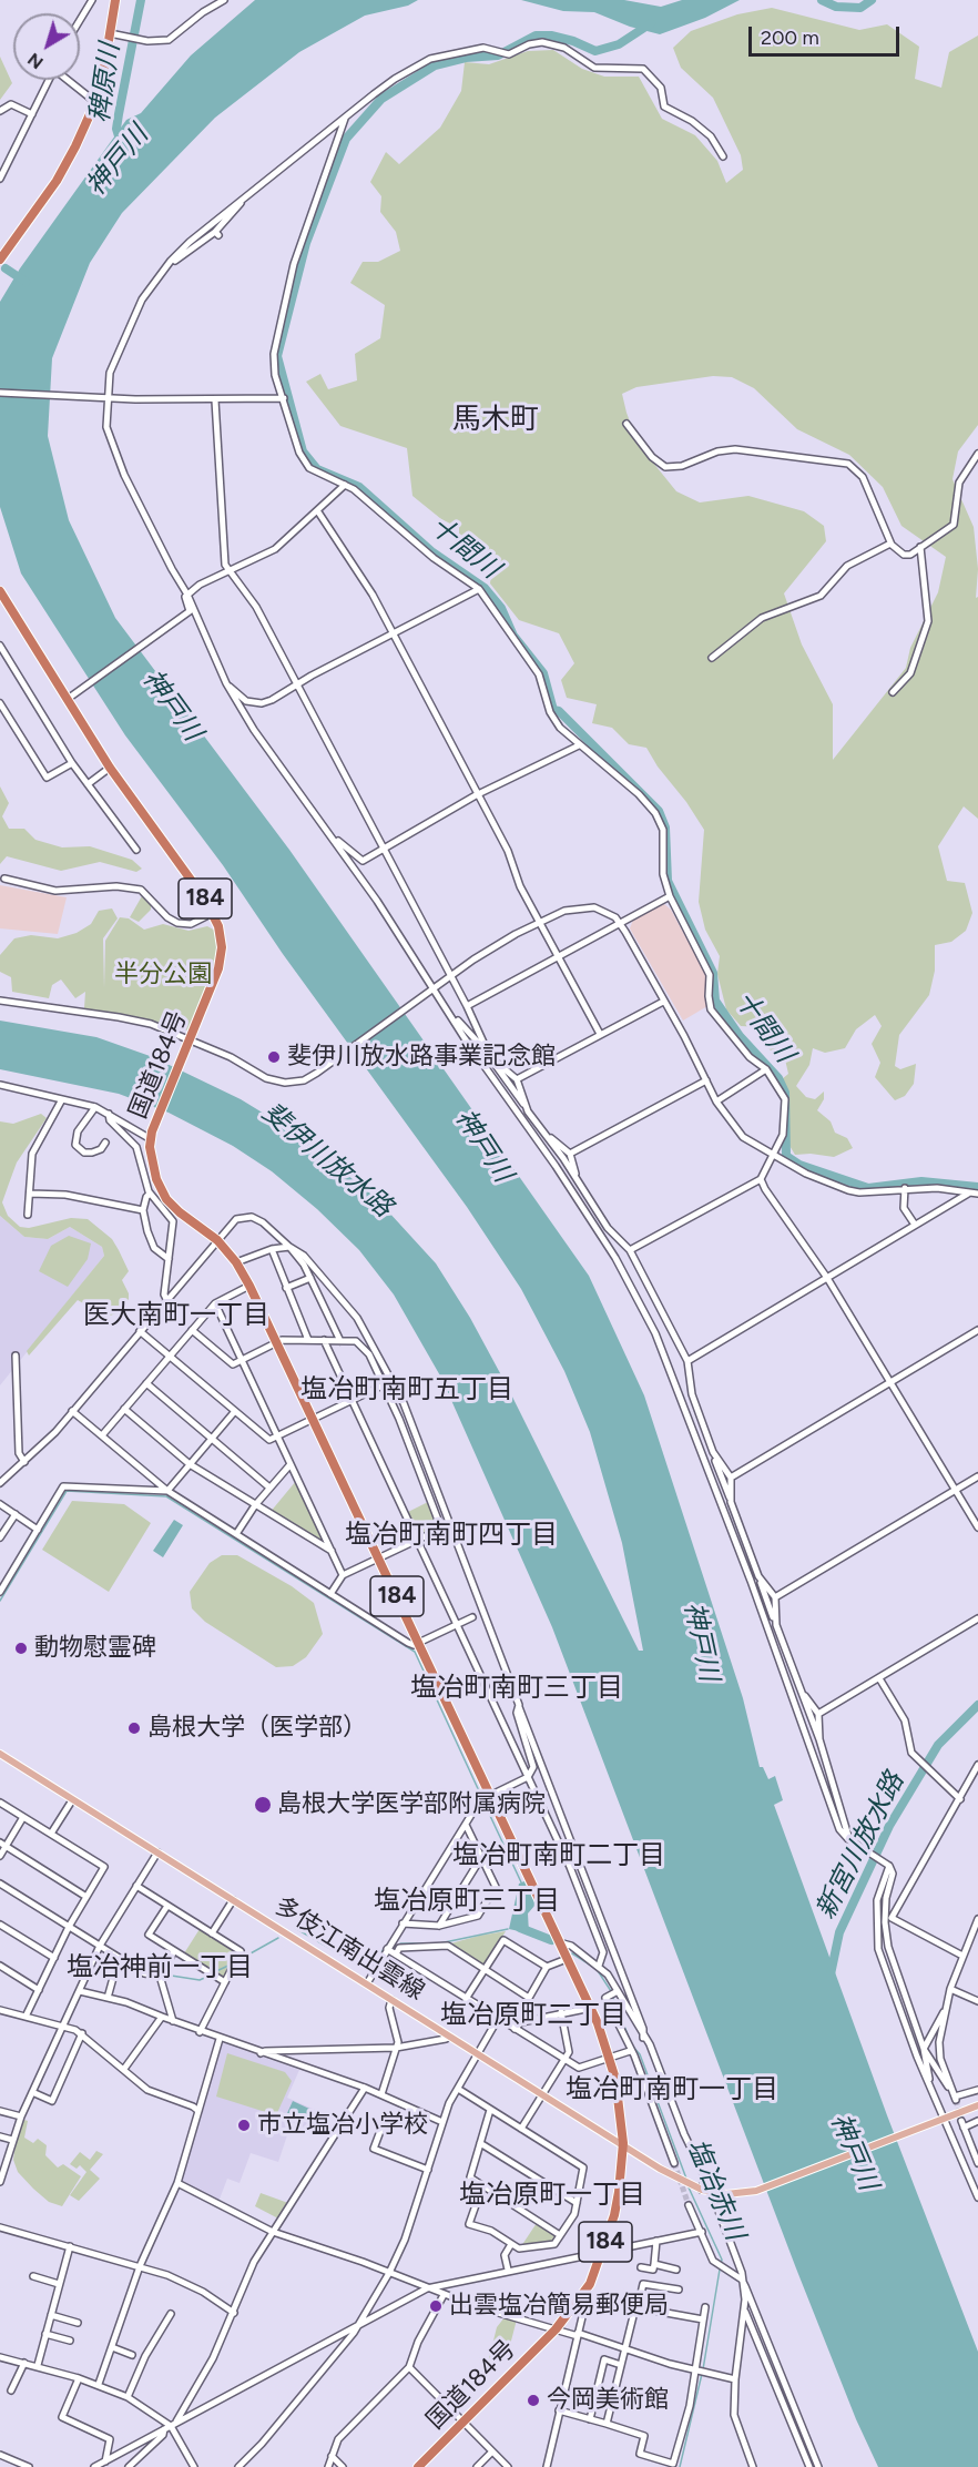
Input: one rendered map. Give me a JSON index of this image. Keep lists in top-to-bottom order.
{
  "streets": {
    "highway": ["184", "国道184号"],
    "main road": ["多伎江南出雲線"]
  },
  "crossings": [
    ["国道184号", "多伎江南出雲線"]
  ],
  "districts": [
    "馬木町",
    "医大南町一丁目",
    "塩冶町南町五丁目",
    "塩冶町南町四丁目",
    "塩冶町南町三丁目",
    "塩冶町南町二丁目",
    "塩冶原町三丁目",
    "塩冶神前一丁目",
    "塩冶原町二丁目",
    "塩冶町南町一丁目",
    "塩冶原町一丁目"
  ],
  "water": [
    "稗原川",
    "神戸川",
    "十間川",
    "斐伊川放水路",
    "新宮川放水路",
    "塩冶赤川"
  ],
  "parks": ["半分公園"],
  "places": [
    "斐伊川放水路事業記念館",
    "動物慰霊碑",
    "島根大学（医学部）",
    "島根大学医学部附属病院",
    "市立塩冶小学校",
    "出雲塩冶簡易郵便局",
    "今岡美術館"
  ],
  "scale_bar": "200 m",
  "north": "bottom left"
}
